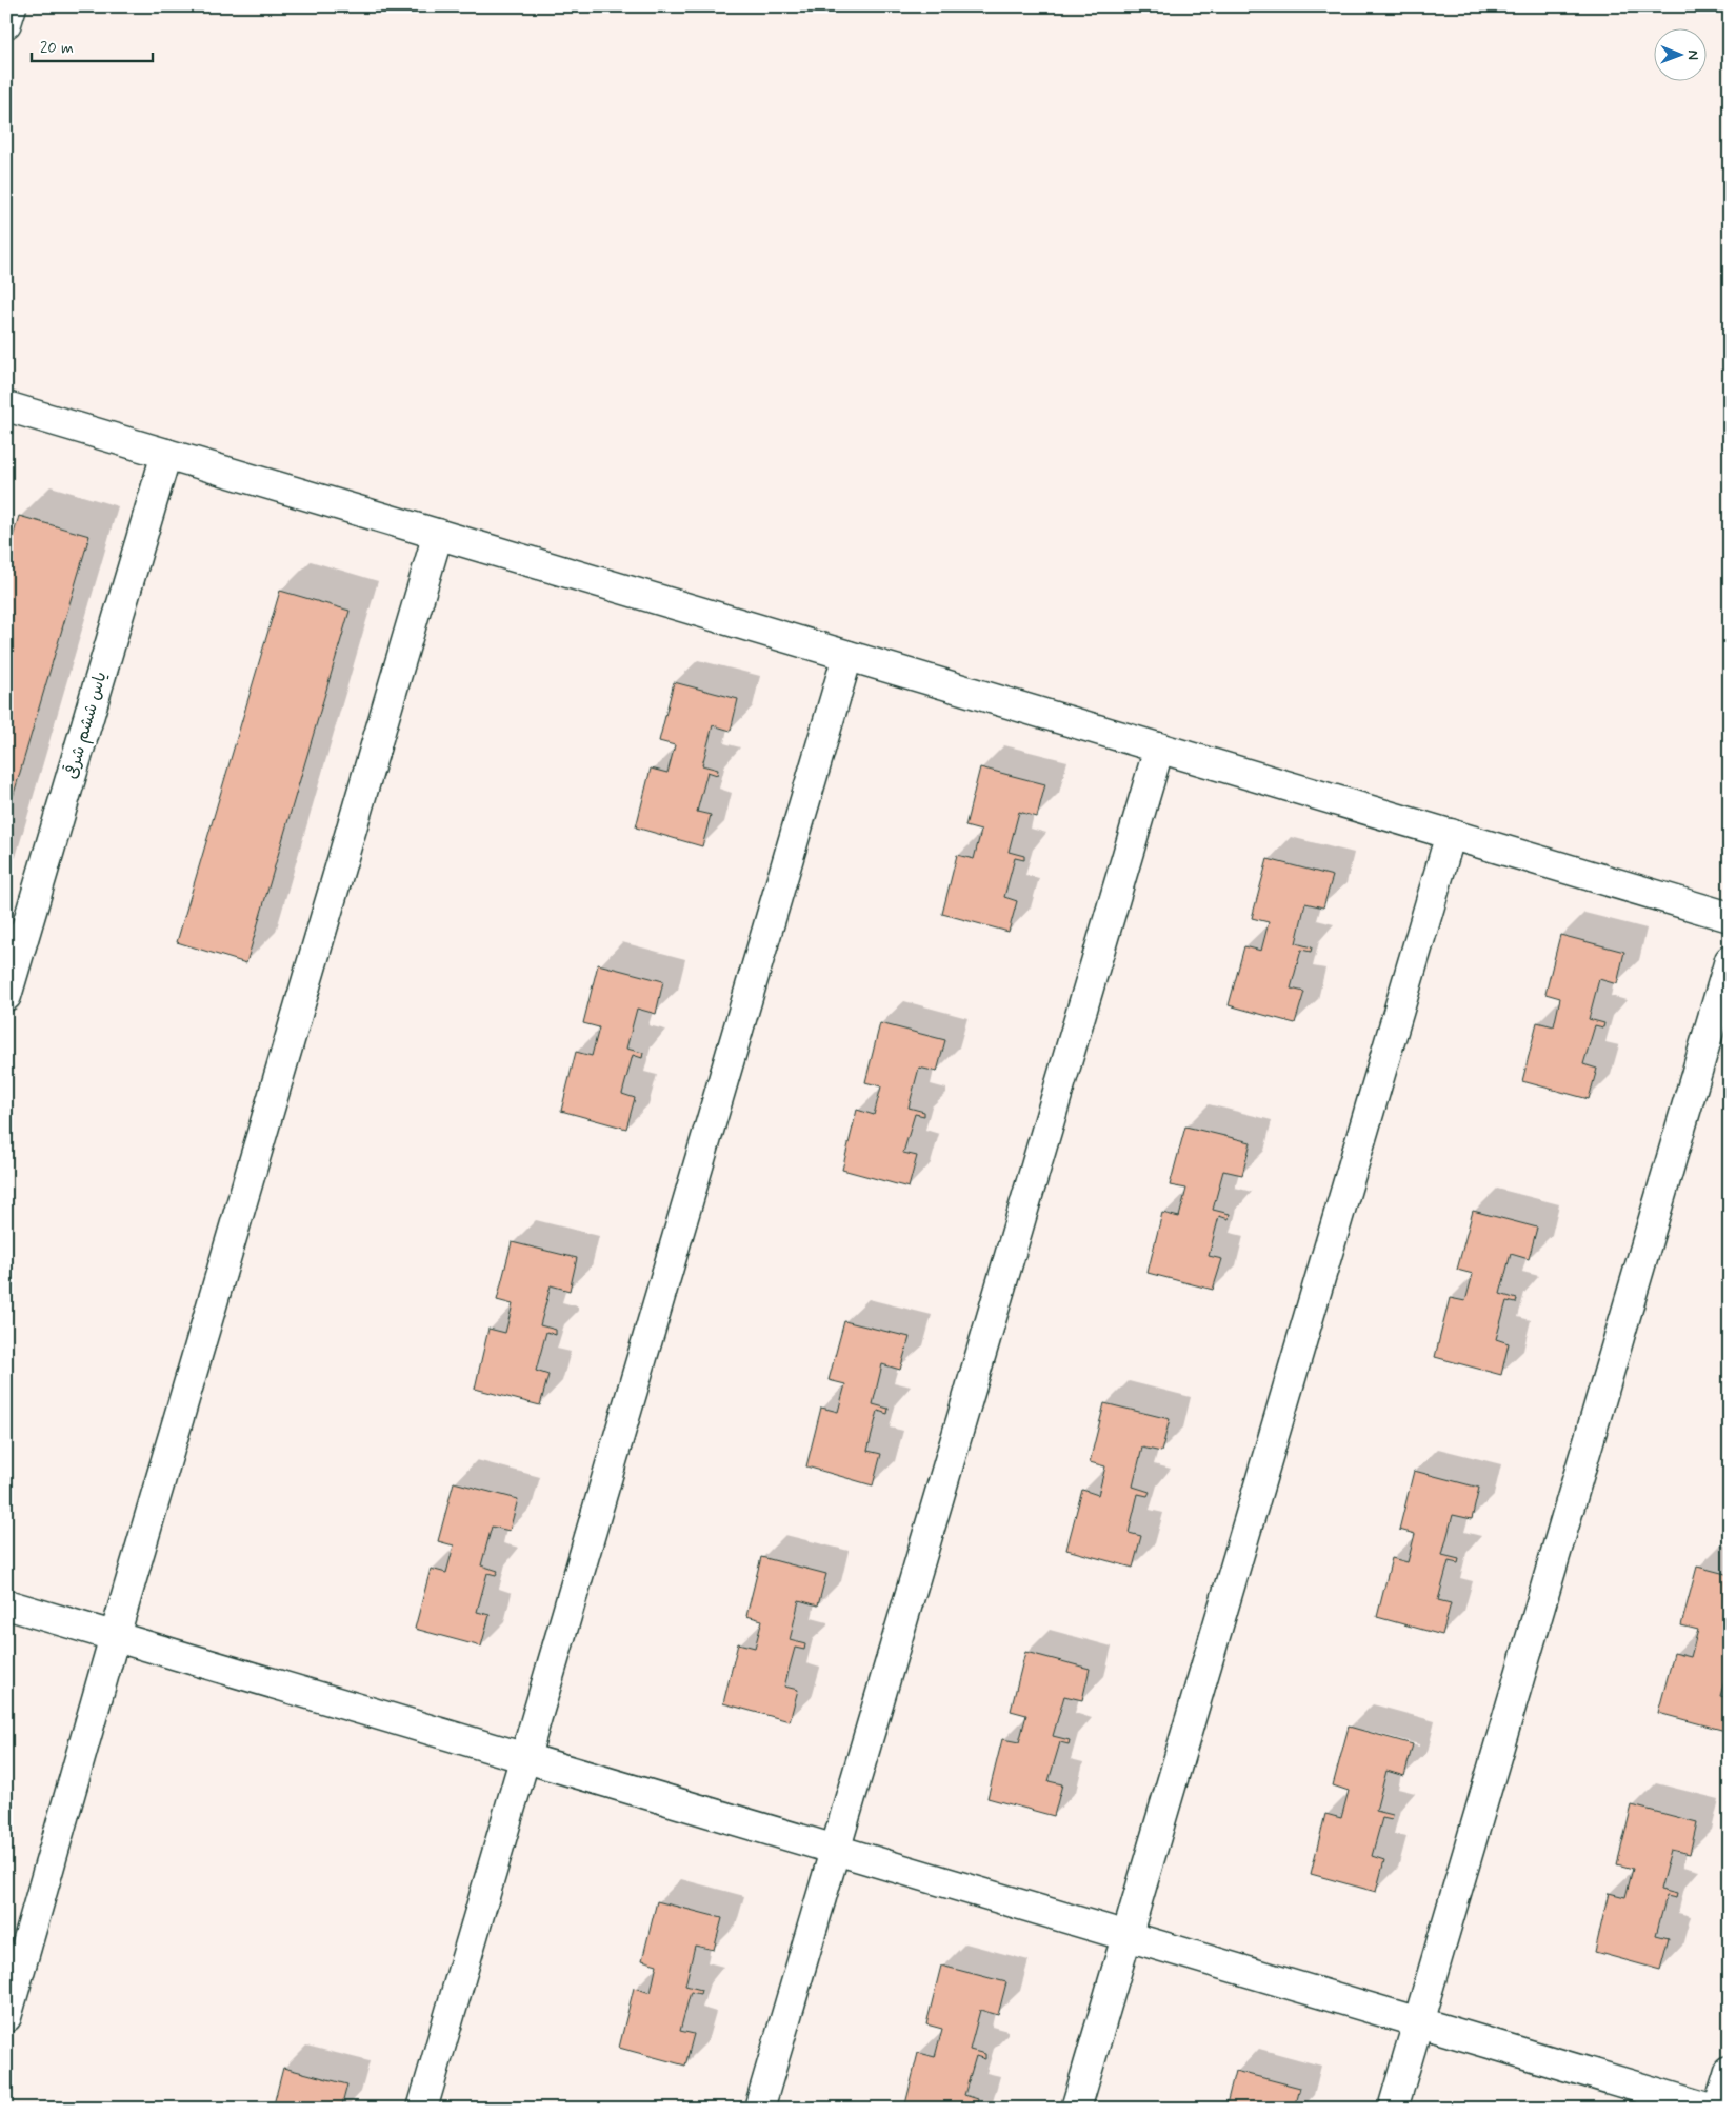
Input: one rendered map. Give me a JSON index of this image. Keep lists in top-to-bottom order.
{
  "streets": {
    "street": ["یاس ششم شرقی"]
  },
  "scale_bar": "20 m",
  "north": "right"
}
